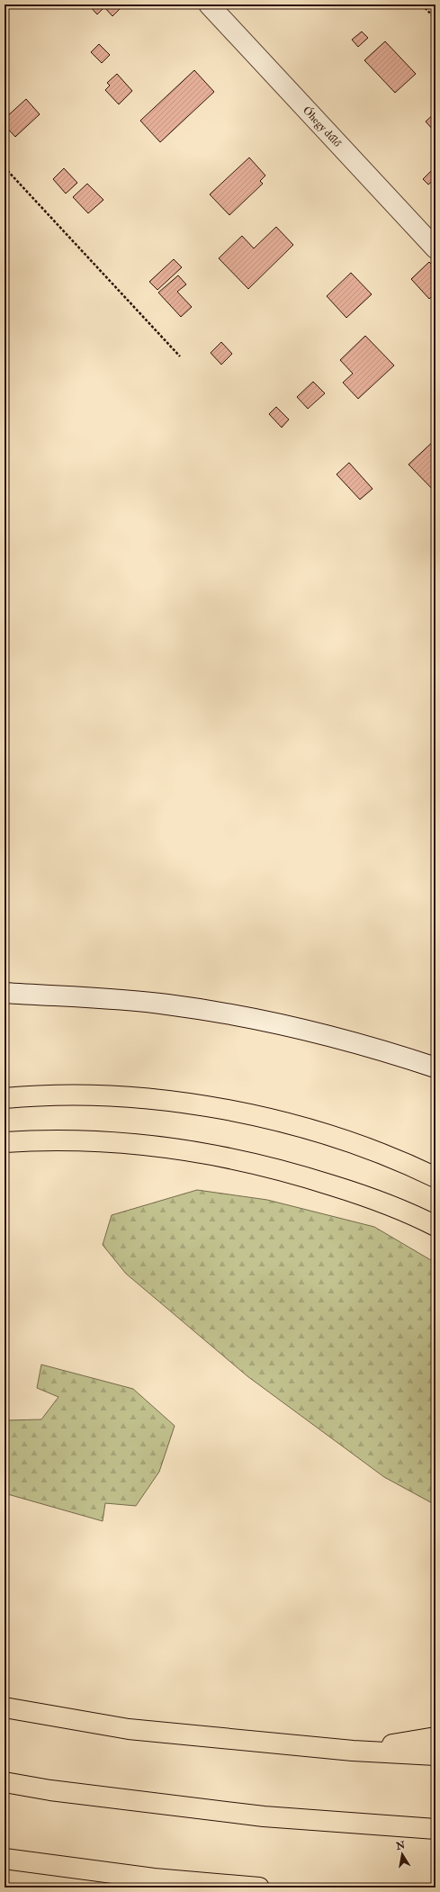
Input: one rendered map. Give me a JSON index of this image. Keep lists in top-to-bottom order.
{
  "streets": {
    "street": ["Óhegy dűlő"]
  },
  "north": "top"
}
